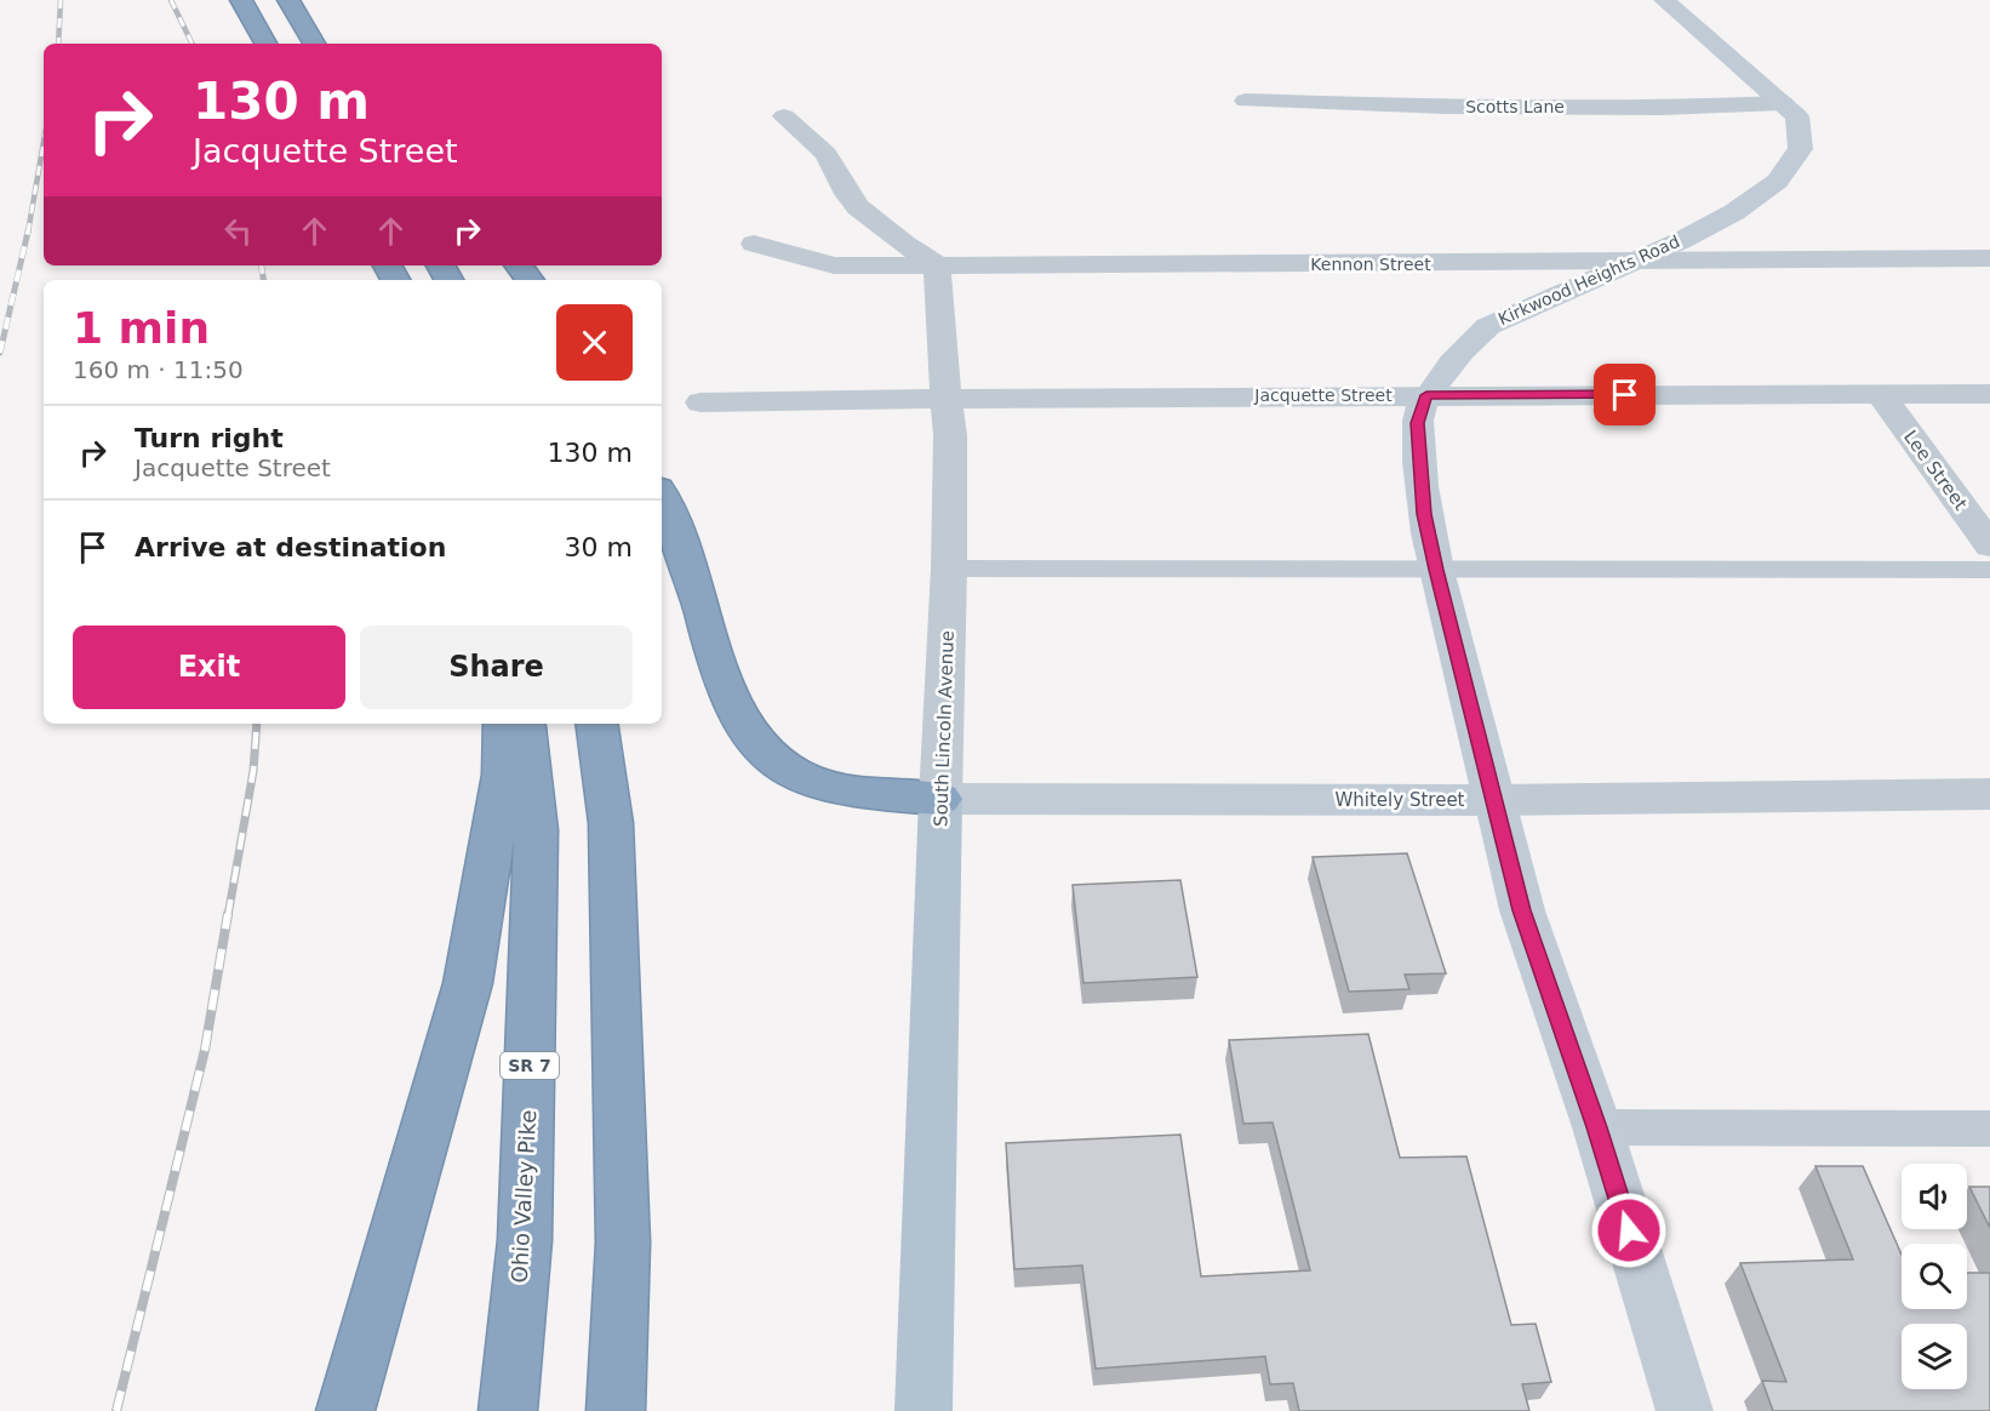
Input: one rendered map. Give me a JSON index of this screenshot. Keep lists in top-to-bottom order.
{
  "streets": {
    "highway": ["SR 7", "Ohio Valley Pike"],
    "main road": ["South Lincoln Avenue"],
    "street": [
      "Scotts Lane",
      "Kennon Street",
      "Kirkwood Heights Road",
      "Jacquette Street",
      "Lee Street",
      "Whitely Street"
    ]
  },
  "crossings": [
    ["Scotts Lane", "Kirkwood Heights Road"],
    ["Kennon Street", "Kirkwood Heights Road"],
    ["Kennon Street", "South Lincoln Avenue"],
    ["Kirkwood Heights Road", "Jacquette Street"],
    ["Jacquette Street", "Lee Street"],
    ["Jacquette Street", "South Lincoln Avenue"],
    ["South Lincoln Avenue", "Whitely Street"]
  ],
  "page": {
    "turn": ["130 m", "Jacquette Street"],
    "heading": ["1 min", "160 m · 11:50"],
    "list": [
      {
        "name": "Turn right",
        "note": "Jacquette Street",
        "value": "130 m"
      },
      {
        "name": "Arrive at destination",
        "value": "30 m"
      }
    ],
    "buttons": ["Exit", "Share"]
  }
}
